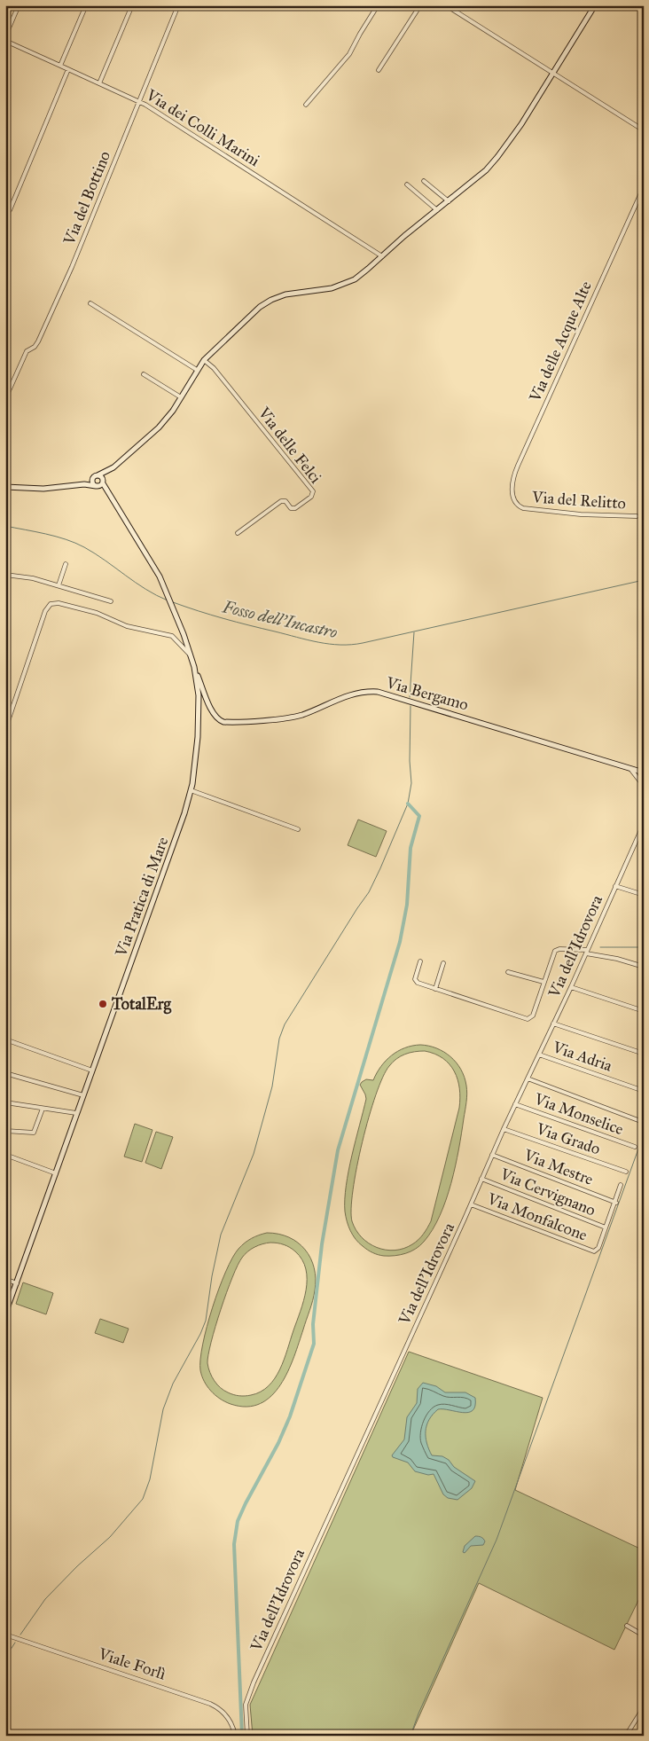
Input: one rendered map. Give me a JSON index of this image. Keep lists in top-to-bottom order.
{
  "streets": {
    "street": [
      "Via dei Colli Marini",
      "Via del Bottino",
      "Via delle Acque Alte",
      "Via delle Felci",
      "Via del Relitto",
      "Via Bergamo",
      "Via Pratica di Mare",
      "Via dell'Idrovora",
      "Via Adria",
      "Via Monselice",
      "Via Grado",
      "Via Mestre",
      "Via Cervignano",
      "Via Monfalcone",
      "Viale Forlì"
    ]
  },
  "crossings": [
    ["Via dei Colli Marini", "Via del Bottino"],
    ["Via delle Acque Alte", "Via del Relitto"],
    ["Via Bergamo", "Via Pratica di Mare"],
    ["Via dell'Idrovora", "Via Adria"],
    ["Via dell'Idrovora", "Via Monselice"],
    ["Via dell'Idrovora", "Via Grado"],
    ["Via dell'Idrovora", "Via Mestre"],
    ["Via dell'Idrovora", "Via Cervignano"],
    ["Via dell'Idrovora", "Via Monfalcone"],
    ["Via Cervignano", "Via Monfalcone"]
  ],
  "water": ["Fosso dell'Incastro"],
  "places": ["TotalErg"]
}
